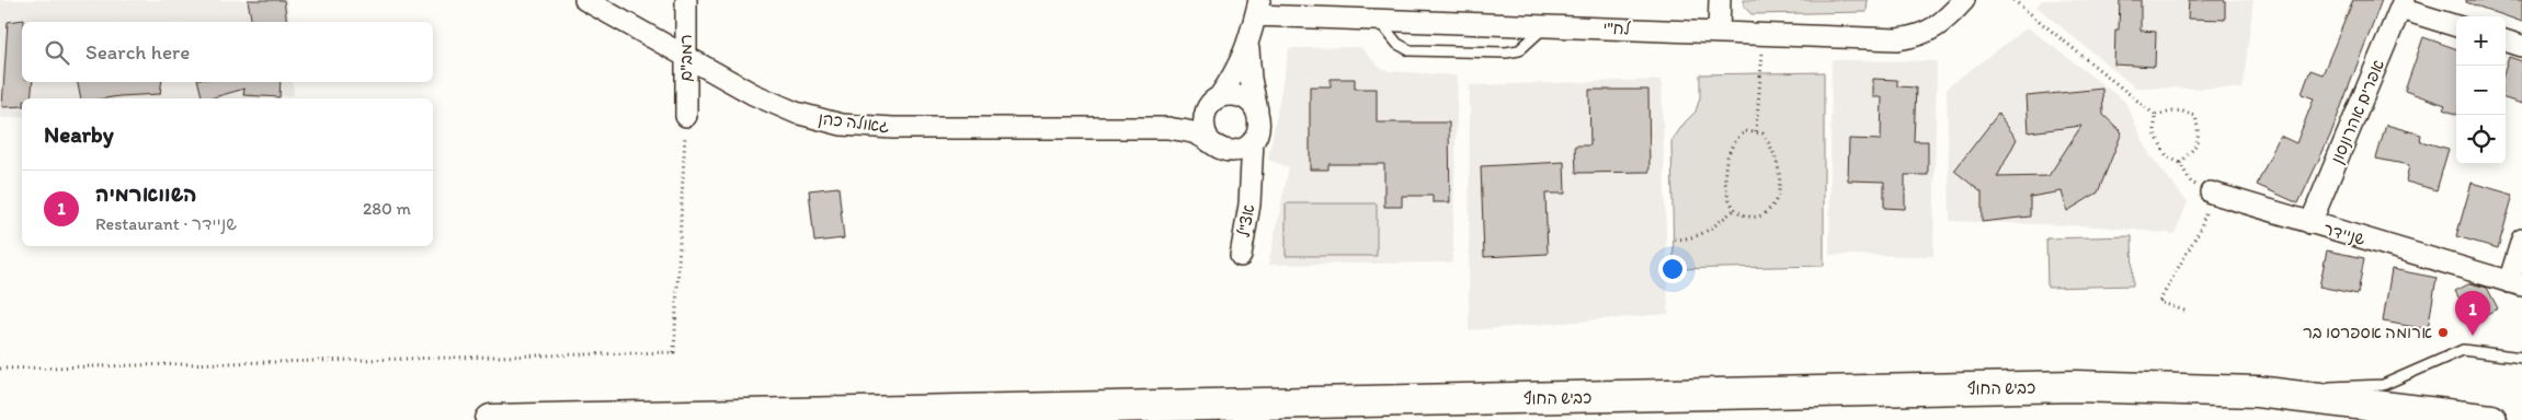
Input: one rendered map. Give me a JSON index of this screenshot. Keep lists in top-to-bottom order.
{
  "streets": {
    "highway": ["כביש החוף"],
    "street": [
      "לח\"י",
      "רמב\"ם",
      "אפרים אהרונסון",
      "גאולה כהן",
      "אצ\"ל",
      "שניידר"
    ]
  },
  "crossings": [
    ["רמב\"ם", "גאולה כהן"],
    ["אפרים אהרונסון", "שניידר"],
    ["גאולה כהן", "אצ\"ל"]
  ],
  "places": ["ארומה אספרסו בר"],
  "page": {
    "map_buttons": ["+", "−"],
    "search": "Search here",
    "heading": "Nearby",
    "list": [
      {
        "mark": "1",
        "name": "השווארמיה",
        "note": "Restaurant · שניידר",
        "value": "280 m"
      }
    ],
    "pins": "1"
  }
}
